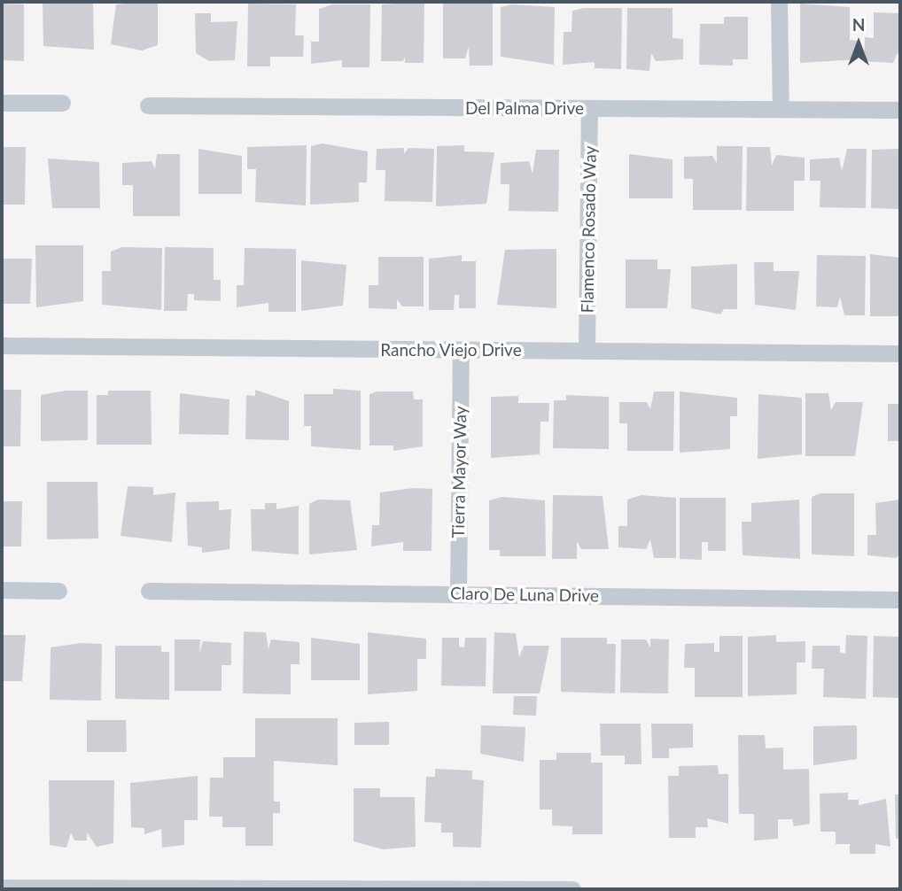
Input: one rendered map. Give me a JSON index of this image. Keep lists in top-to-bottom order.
{
  "streets": {
    "street": [
      "Del Palma Drive",
      "Flamenco Rosado Way",
      "Rancho Viejo Drive",
      "Tierra Mayor Way",
      "Claro De Luna Drive"
    ]
  },
  "crossings": [
    ["Del Palma Drive", "Flamenco Rosado Way"],
    ["Flamenco Rosado Way", "Rancho Viejo Drive"],
    ["Rancho Viejo Drive", "Tierra Mayor Way"],
    ["Tierra Mayor Way", "Claro De Luna Drive"]
  ],
  "north": "top"
}
